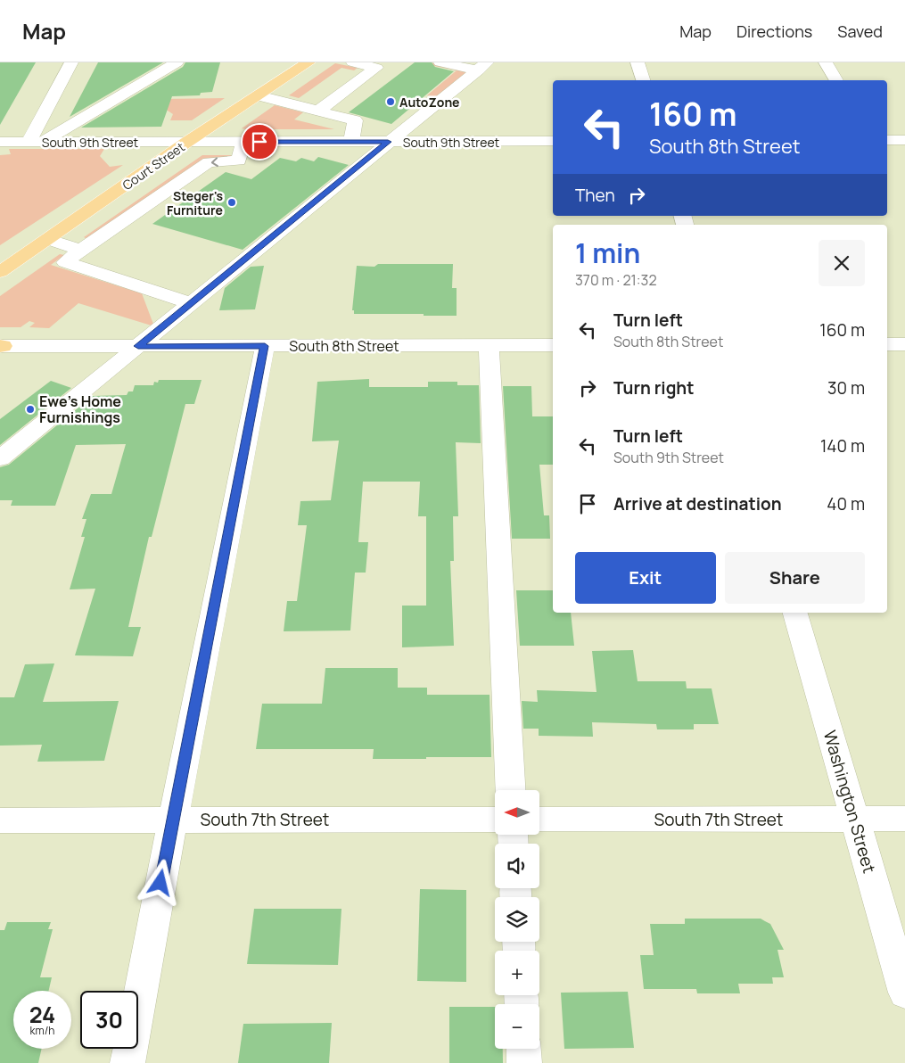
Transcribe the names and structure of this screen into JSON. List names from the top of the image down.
{
  "streets": {
    "main road": ["Court Street"],
    "street": [
      "South 9th Street",
      "South 8th Street",
      "Washington Street",
      "South 7th Street"
    ]
  },
  "crossings": [
    ["South 9th Street", "Court Street"],
    ["Washington Street", "South 7th Street"]
  ],
  "places": ["AutoZone", "Steger's Furniture", "Ewe's Home Furnishings"],
  "north": "left",
  "page": {
    "header": "Map",
    "nav": ["Map", "Directions", "Saved"],
    "turn": ["160 m", "South 8th Street"],
    "then": "Then",
    "heading": ["1 min", "370 m · 21:32"],
    "list": [
      {
        "name": "Turn left",
        "note": "South 8th Street",
        "value": "160 m"
      },
      {
        "name": "Turn right",
        "value": "30 m"
      },
      {
        "name": "Turn left",
        "note": "South 9th Street",
        "value": "140 m"
      },
      {
        "name": "Arrive at destination",
        "value": "40 m"
      }
    ],
    "buttons": ["Exit", "Share"],
    "map_buttons": ["+", "−"],
    "speed": "24 km/h",
    "limit": "30"
  }
}
